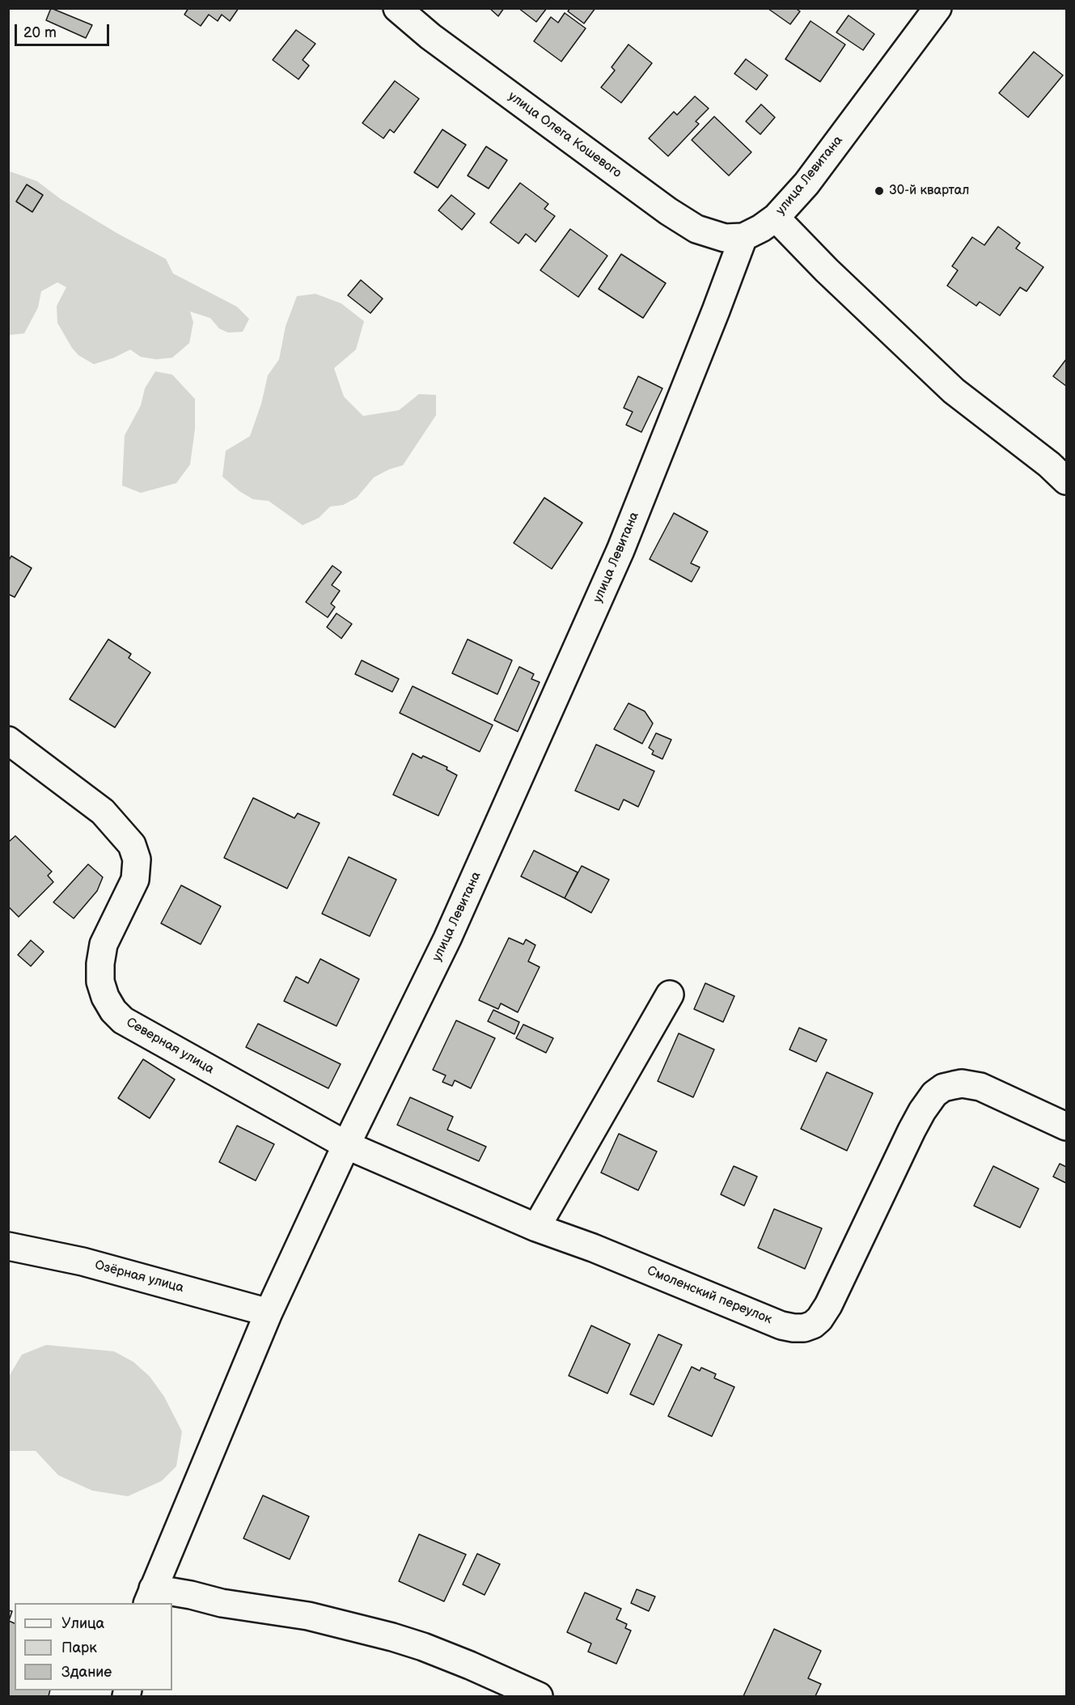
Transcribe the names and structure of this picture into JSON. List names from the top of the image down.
{
  "streets": {
    "street": [
      "улица Олега Кошевого",
      "улица Левитана",
      "Северная улица",
      "Озёрная улица",
      "Смоленский переулок"
    ]
  },
  "crossings": [
    ["улица Олега Кошевого", "улица Левитана"],
    ["улица Левитана", "Северная улица"],
    ["улица Левитана", "Озёрная улица"],
    ["улица Левитана", "Смоленский переулок"],
    ["Северная улица", "Смоленский переулок"]
  ],
  "places": ["30-й квартал"],
  "legend": ["Улица", "Парк", "Здание"],
  "scale_bar": "20 m"
}
